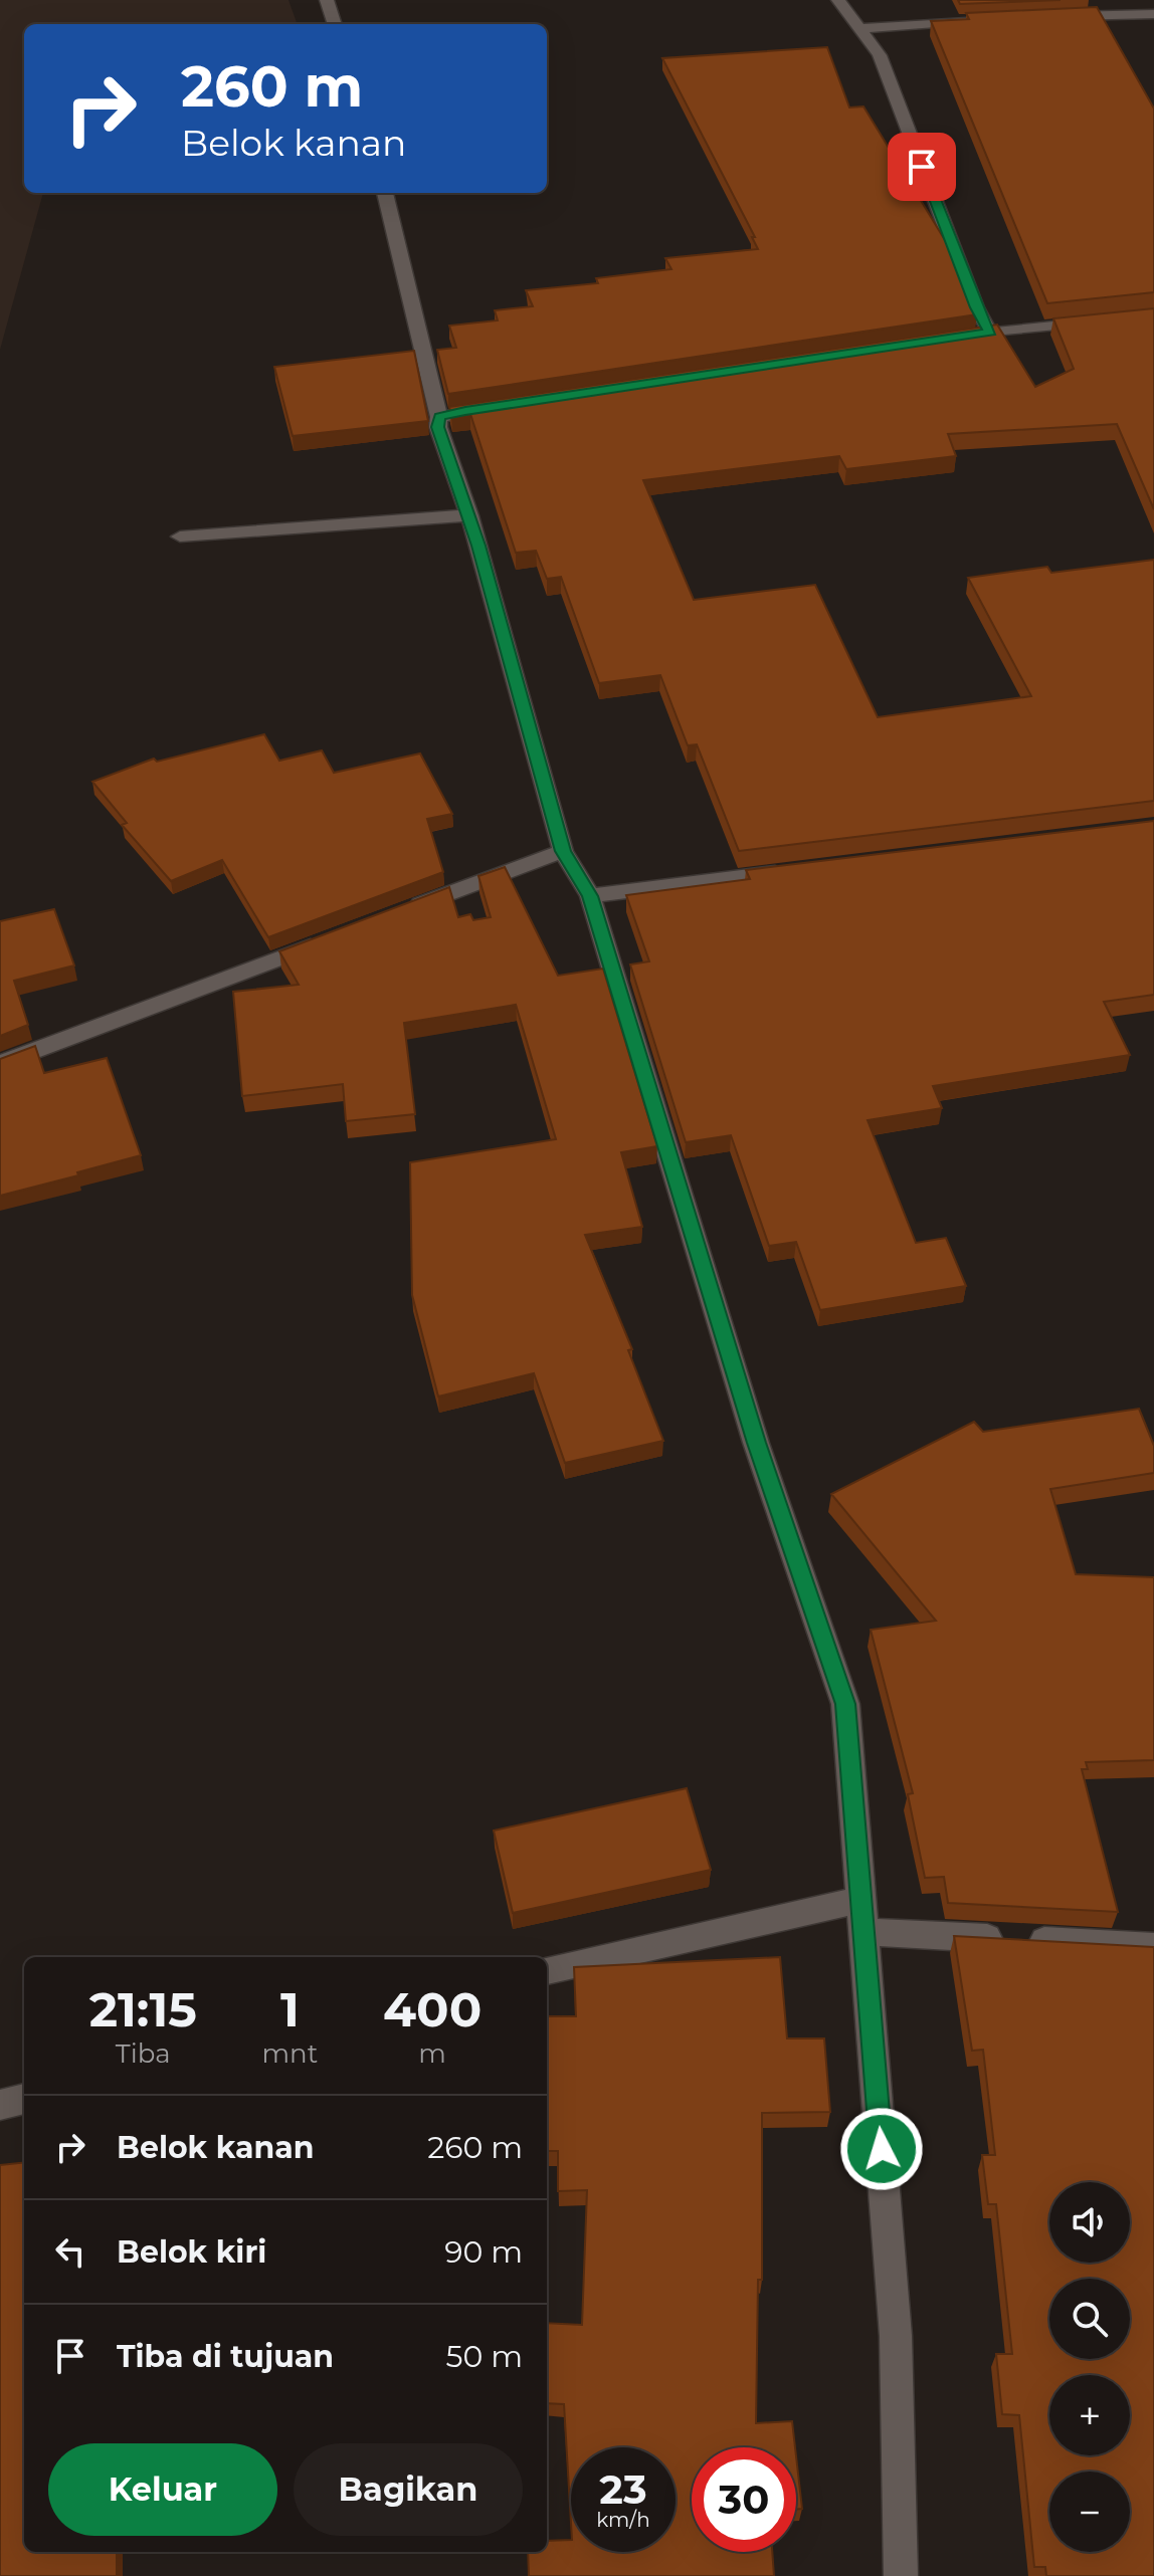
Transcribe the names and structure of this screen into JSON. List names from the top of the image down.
{
  "page": {
    "turn": ["260 m", "Belok kanan"],
    "eta": [
      "21:15",
      "Tiba",
      "1",
      "mnt",
      "400",
      "m"
    ],
    "list": [
      {
        "name": "Belok kanan",
        "value": "260 m"
      },
      {
        "name": "Belok kiri",
        "value": "90 m"
      },
      {
        "name": "Tiba di tujuan",
        "value": "50 m"
      }
    ],
    "map_buttons": ["+", "−"],
    "buttons": ["Keluar", "Bagikan"],
    "speed": "23 km/h",
    "limit": "30"
  }
}
